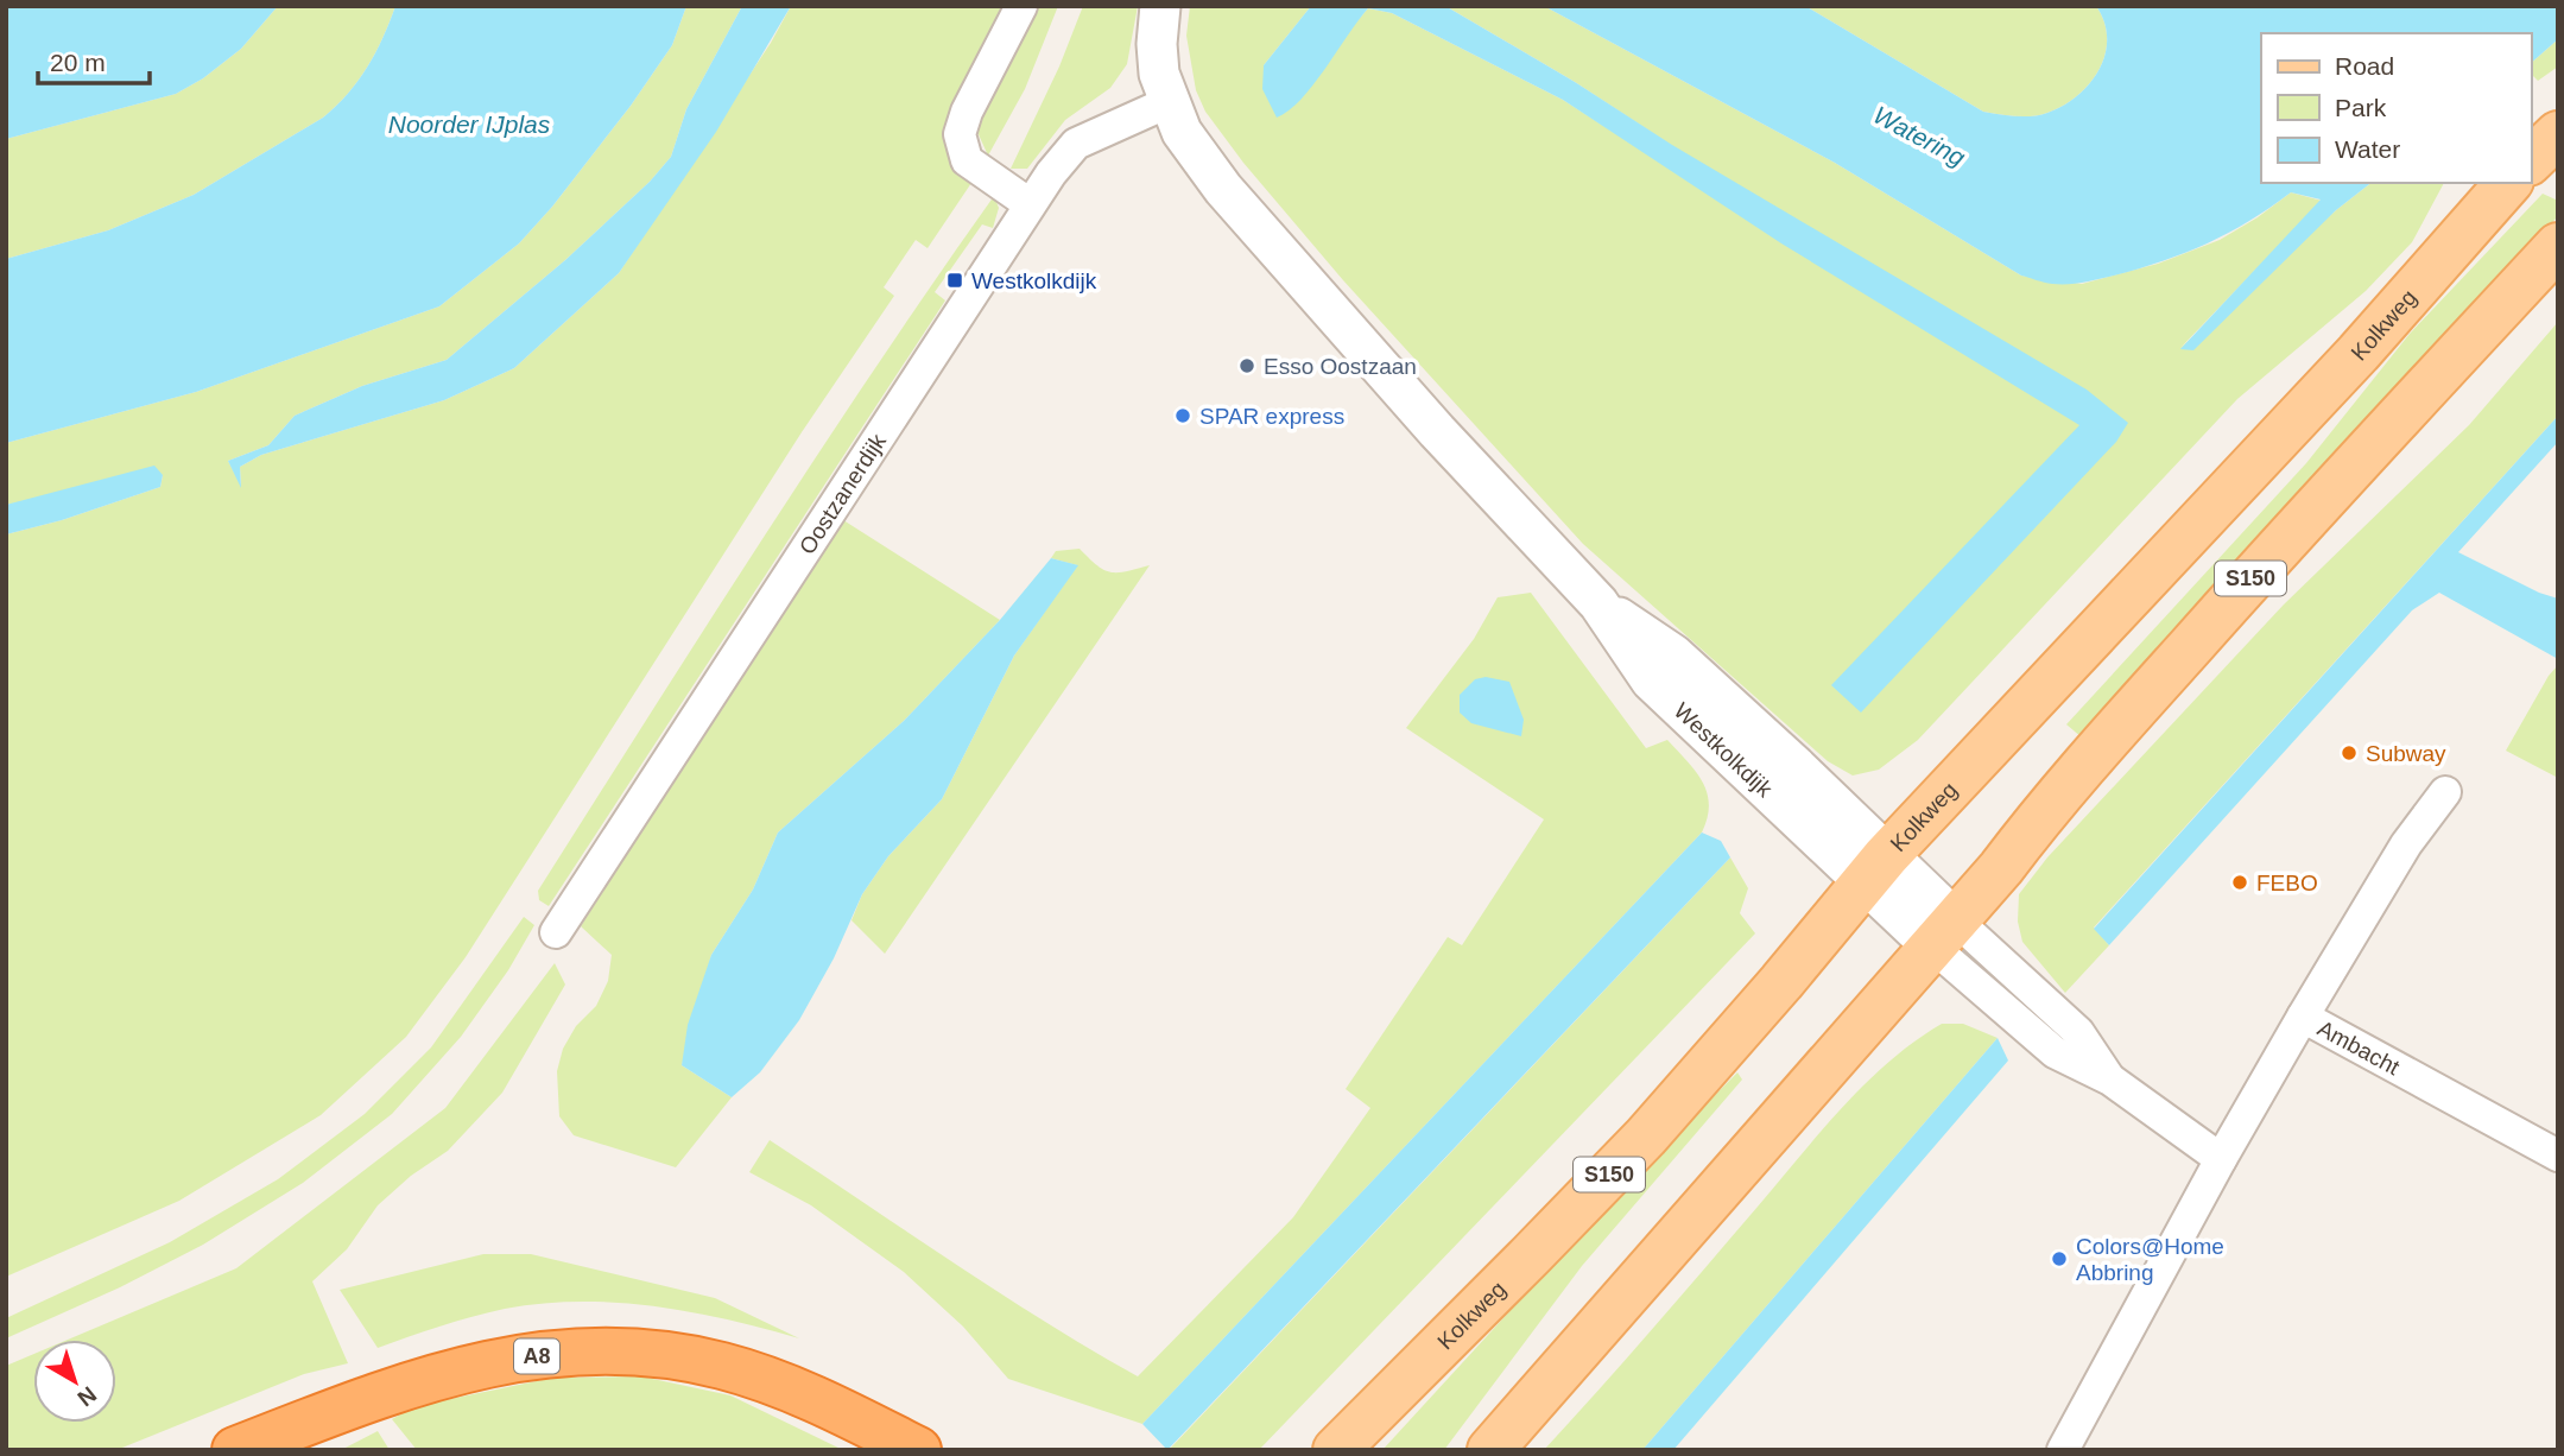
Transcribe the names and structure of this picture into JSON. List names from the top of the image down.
{
  "streets": {
    "highway": ["A8"],
    "main road": ["Kolkweg", "S150"],
    "street": ["Oostzanerdijk", "Westkolkdijk", "Ambacht"]
  },
  "crossings": [
    ["Kolkweg", "Westkolkdijk"],
    ["Oostzanerdijk", "Westkolkdijk"],
    ["S150", "Westkolkdijk"]
  ],
  "water": ["Noorder IJplas", "Watering"],
  "places": {
    "transit": ["Westkolkdijk"],
    "other": [
      "Esso Oostzaan",
      "SPAR express",
      "Subway",
      "FEBO",
      "Colors@Home Abbring"
    ]
  },
  "legend": ["Road", "Park", "Water"],
  "scale_bar": "20 m",
  "north": "bottom right"
}
